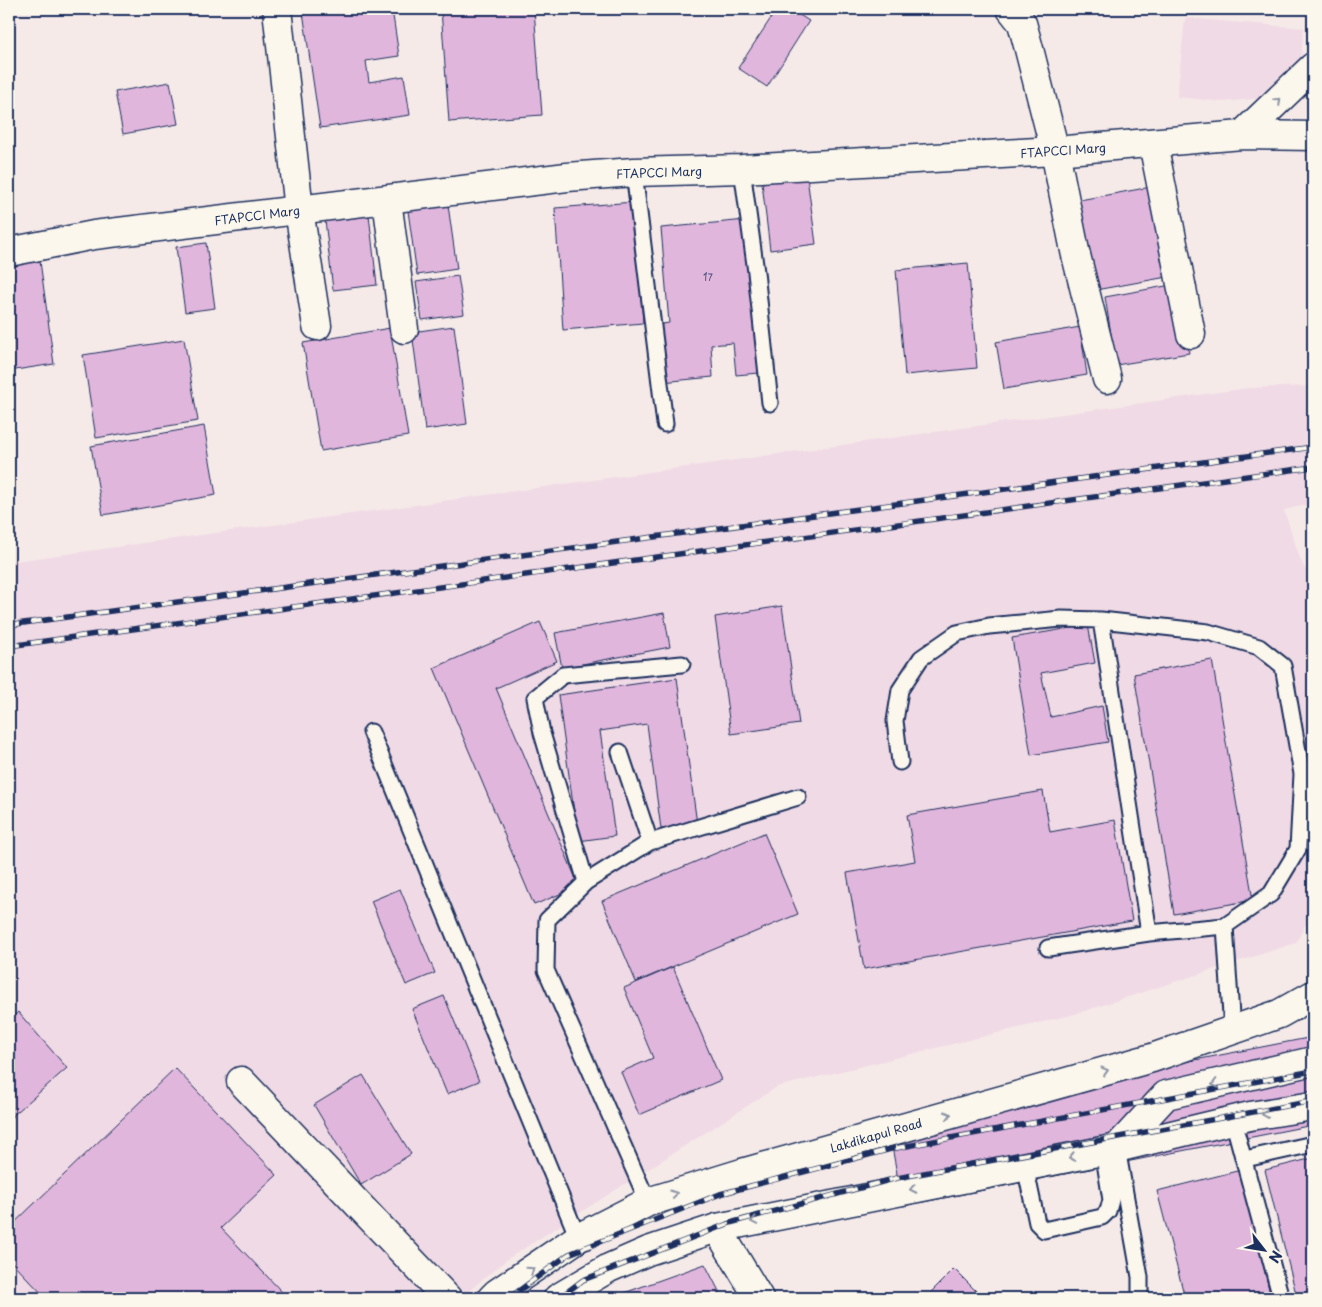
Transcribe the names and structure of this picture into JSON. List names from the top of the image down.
{
  "streets": {
    "main road": ["FTAPCCI Marg", "Lakdikapul Road"]
  },
  "house_numbers": ["17"],
  "north": "bottom right"
}
